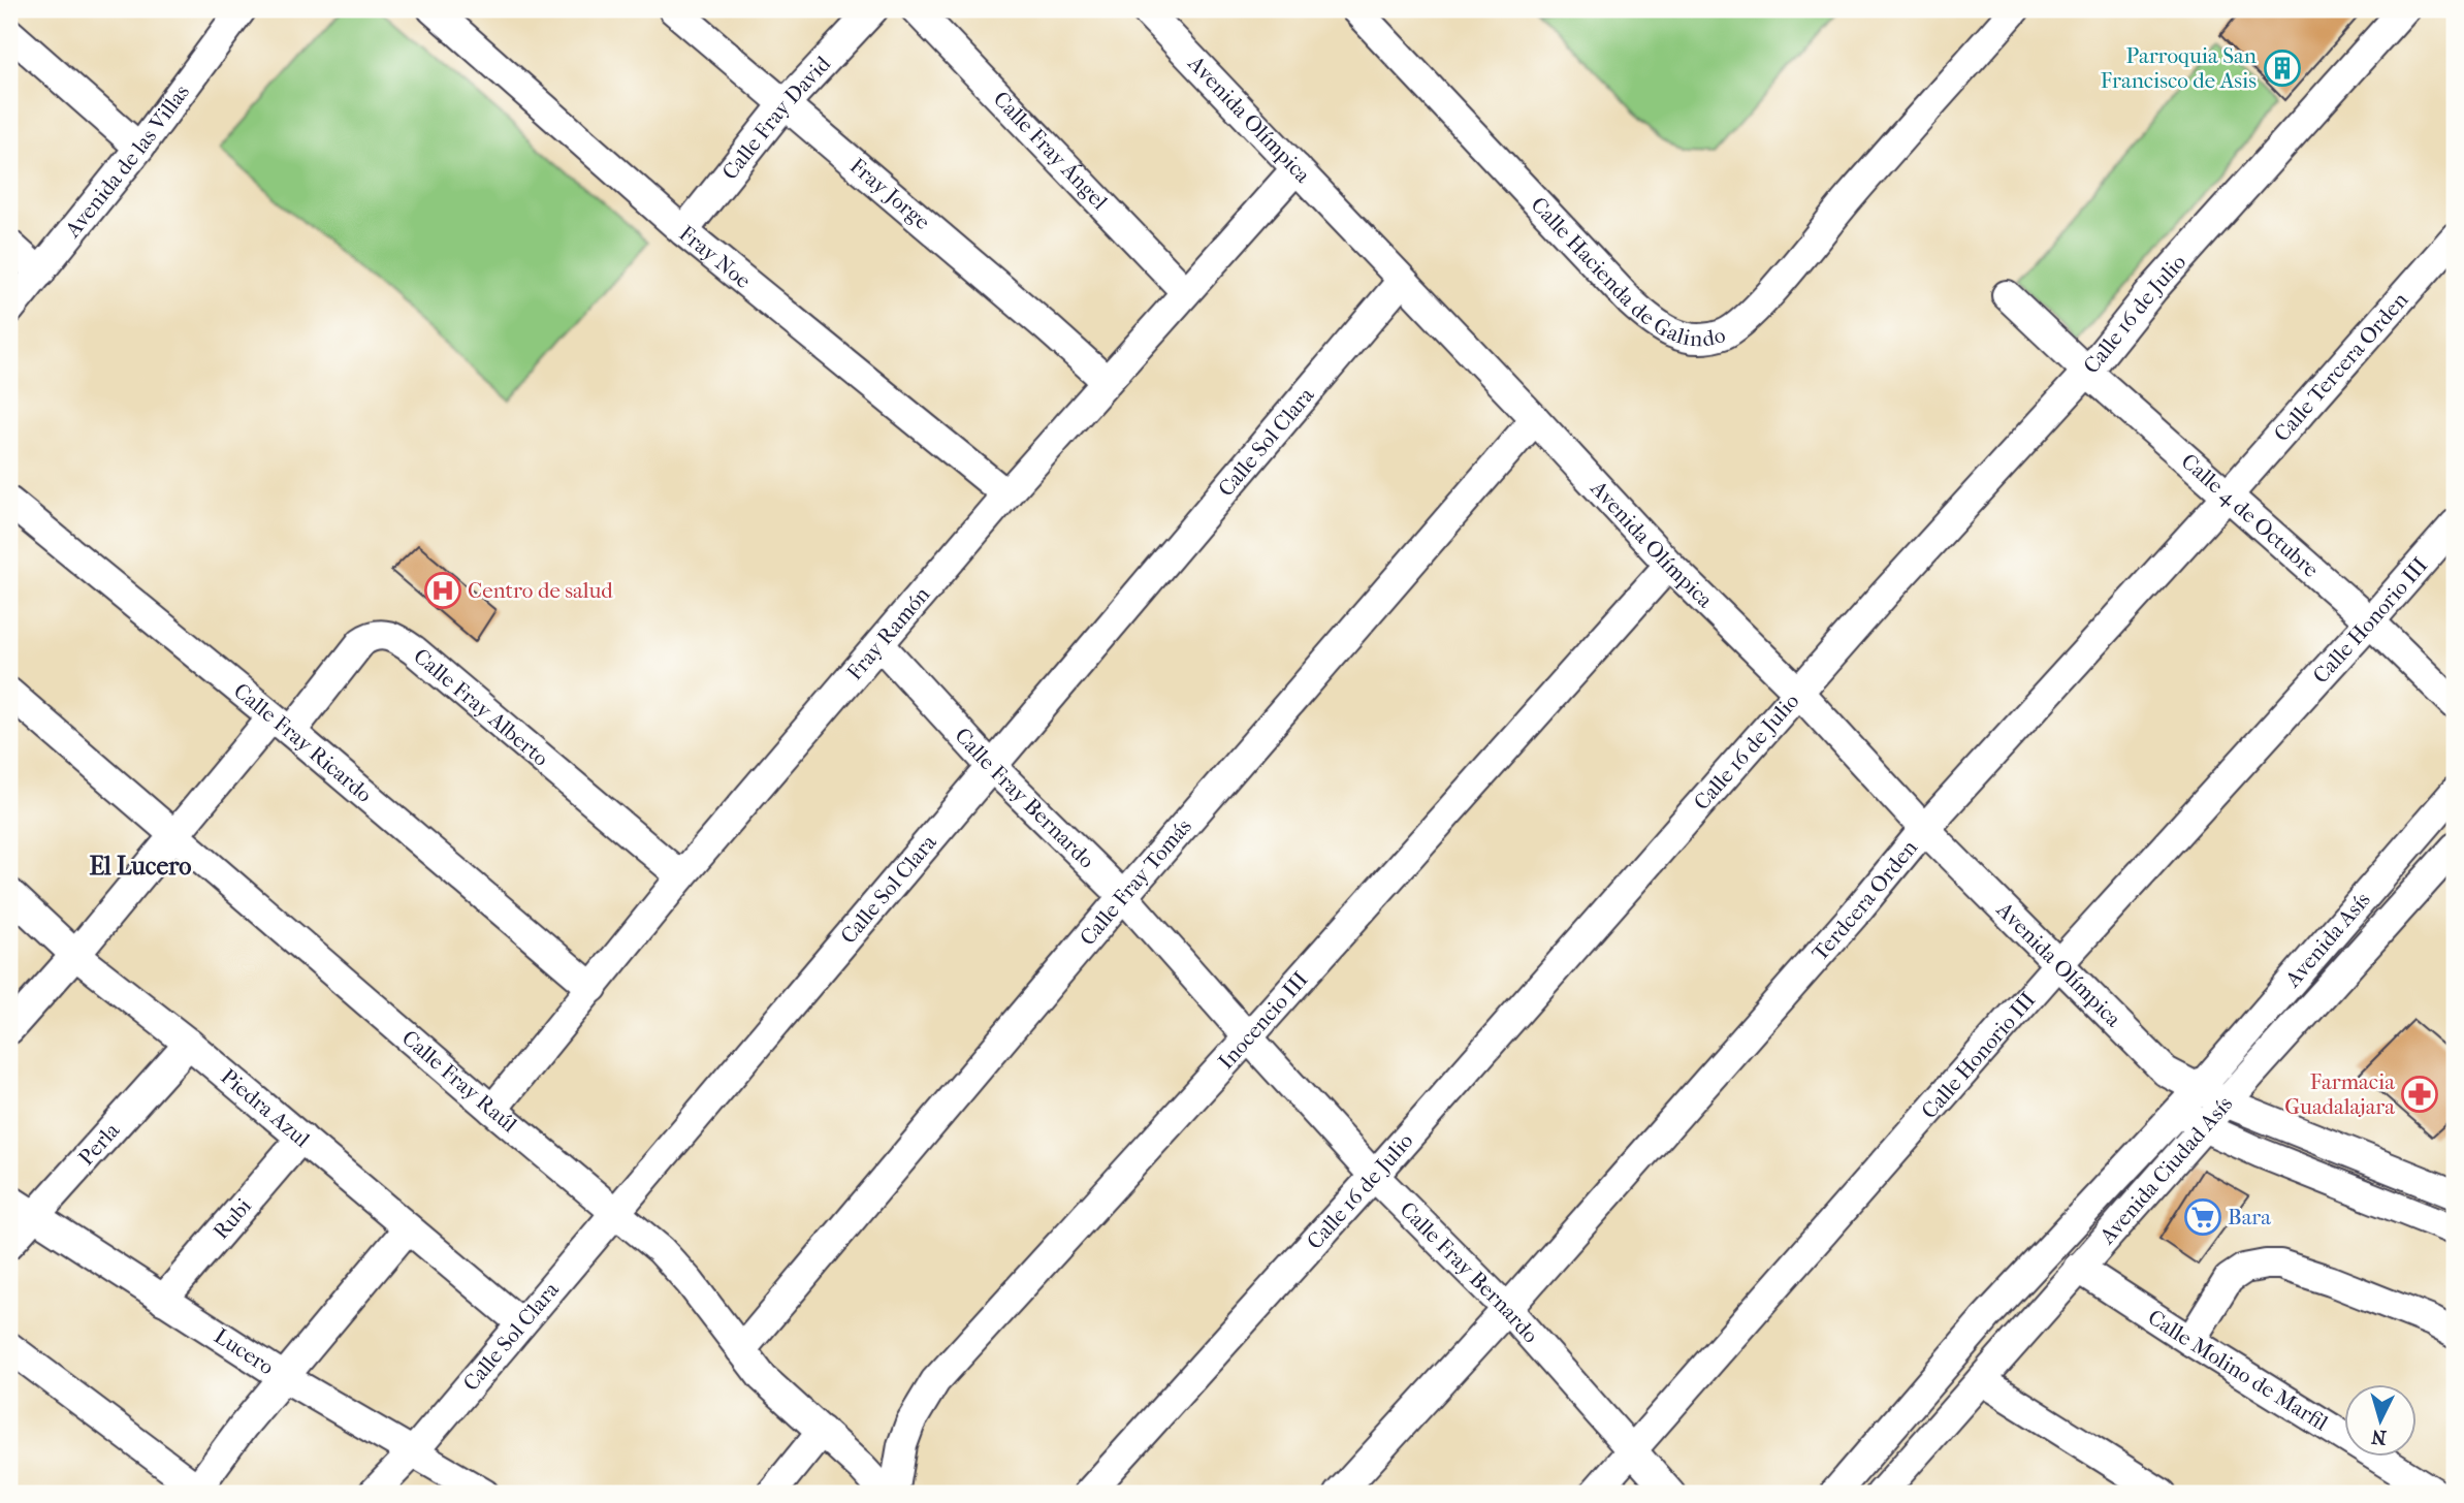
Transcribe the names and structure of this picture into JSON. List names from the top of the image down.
{
  "streets": {
    "street": [
      "Calle Fray David",
      "Avenida Olímpica",
      "Calle Fray Ángel",
      "Avenida de las Villas",
      "Fray Jorge",
      "Fray Noe",
      "Calle Hacienda de Galindo",
      "Calle 16 de Julio",
      "Calle Tercera Orden",
      "Calle Sol Clara",
      "Calle 4 de Octubre",
      "Calle Honorio III",
      "Fray Ramón",
      "Calle Fray Alberto",
      "Calle Fray Ricardo",
      "Calle Fray Bernardo",
      "Calle Fray Tomás",
      "Terdcera Orden",
      "Avenida Asís",
      "Inocencio III",
      "Calle Fray Raúl",
      "Piedra Azul",
      "Perla",
      "Avenida Ciudad Asís",
      "Rubi",
      "Lucero",
      "Calle Molino de Marfil"
    ]
  },
  "crossings": [
    ["Calle Fray David", "Fray Jorge"],
    ["Calle Fray David", "Fray Noe"],
    ["Avenida Olímpica", "Calle 16 de Julio"],
    ["Avenida Olímpica", "Calle Sol Clara"],
    ["Avenida Olímpica", "Calle Honorio III"],
    ["Avenida Olímpica", "Fray Ramón"],
    ["Avenida Olímpica", "Calle Fray Tomás"],
    ["Avenida Olímpica", "Terdcera Orden"],
    ["Avenida Olímpica", "Avenida Asís"],
    ["Avenida Olímpica", "Inocencio III"],
    ["Avenida Olímpica", "Avenida Ciudad Asís"],
    ["Calle Fray Ángel", "Fray Ramón"],
    ["Fray Jorge", "Fray Ramón"],
    ["Fray Noe", "Fray Ramón"],
    ["Calle 16 de Julio", "Calle 4 de Octubre"],
    ["Calle 16 de Julio", "Calle Fray Bernardo"],
    ["Calle Tercera Orden", "Calle 4 de Octubre"],
    ["Calle Tercera Orden", "Terdcera Orden"],
    ["Calle Sol Clara", "Calle Fray Bernardo"],
    ["Calle Sol Clara", "Calle Fray Raúl"],
    ["Calle Sol Clara", "Piedra Azul"],
    ["Calle Sol Clara", "Lucero"],
    ["Calle 4 de Octubre", "Calle Honorio III"],
    ["Calle 4 de Octubre", "Terdcera Orden"],
    ["Calle Honorio III", "Calle Fray Bernardo"],
    ["Fray Ramón", "Calle Fray Alberto"],
    ["Fray Ramón", "Calle Fray Ricardo"],
    ["Fray Ramón", "Calle Fray Bernardo"],
    ["Fray Ramón", "Calle Fray Raúl"],
    ["Calle Fray Alberto", "Calle Fray Ricardo"],
    ["Calle Fray Alberto", "Calle Fray Raúl"],
    ["Calle Fray Alberto", "Piedra Azul"],
    ["Calle Fray Bernardo", "Calle Fray Tomás"],
    ["Calle Fray Bernardo", "Terdcera Orden"],
    ["Calle Fray Bernardo", "Inocencio III"],
    ["Calle Fray Tomás", "Calle Fray Raúl"],
    ["Avenida Asís", "Avenida Ciudad Asís"],
    ["Piedra Azul", "Perla"],
    ["Piedra Azul", "Rubi"],
    ["Perla", "Lucero"],
    ["Avenida Ciudad Asís", "Calle Molino de Marfil"],
    ["Rubi", "Lucero"]
  ],
  "districts": ["El Lucero"],
  "places": {
    "building": ["Parroquia San Francisco de Asis"],
    "hospital": ["Centro de salud"],
    "pharmacy": ["Farmacia Guadalajara"],
    "supermarket": ["Bara"]
  },
  "north": "bottom"
}
